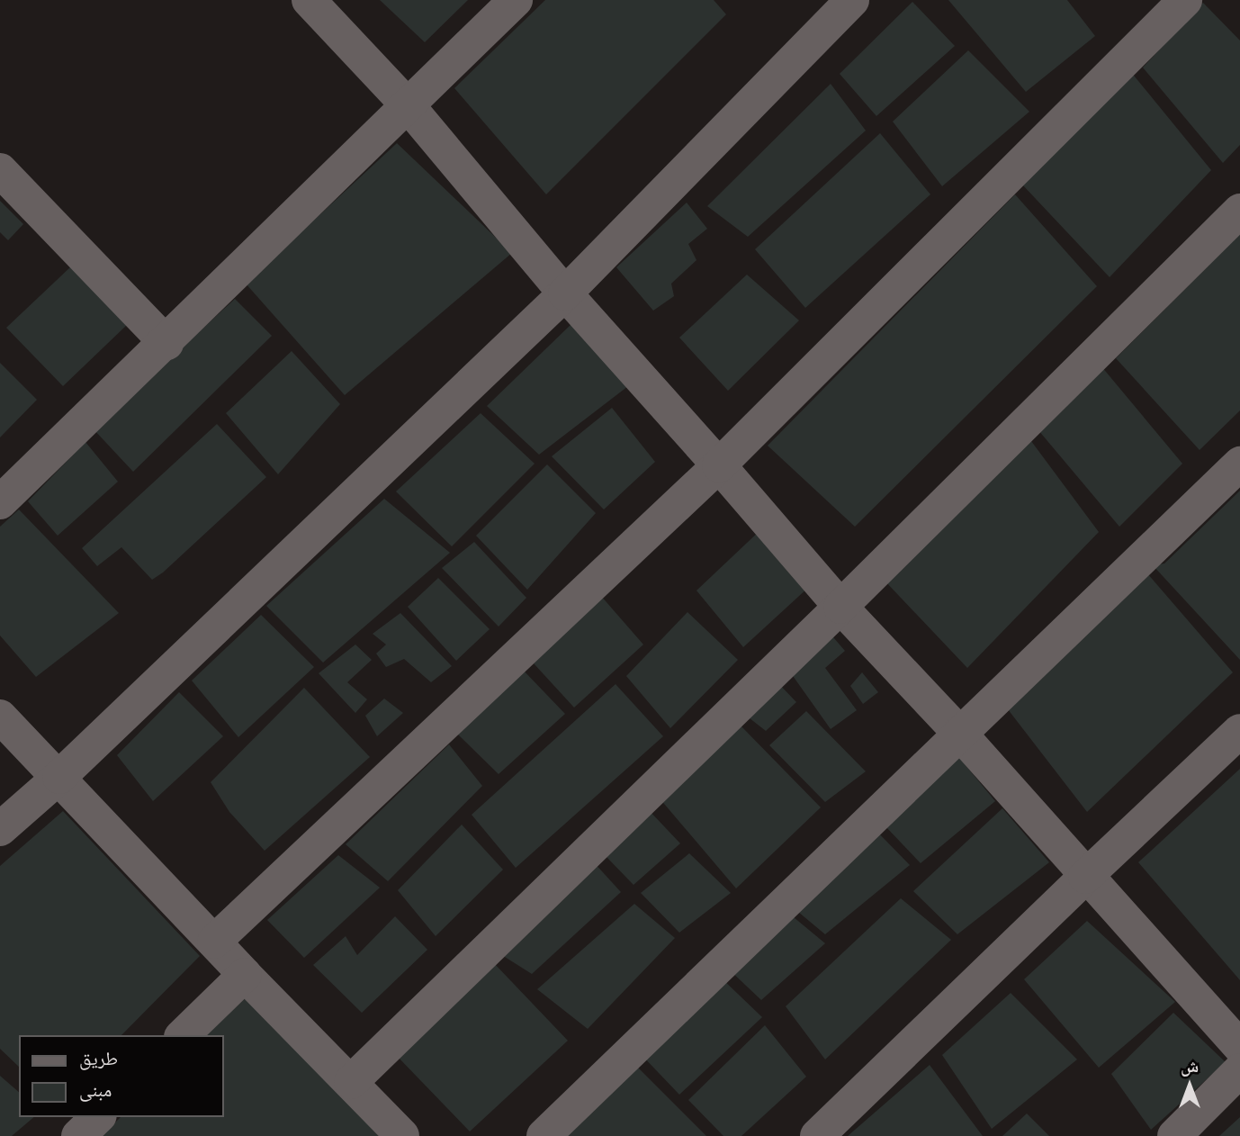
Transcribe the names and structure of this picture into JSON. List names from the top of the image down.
{
  "legend": ["طريق", "مبنى"],
  "north": "top"
}
